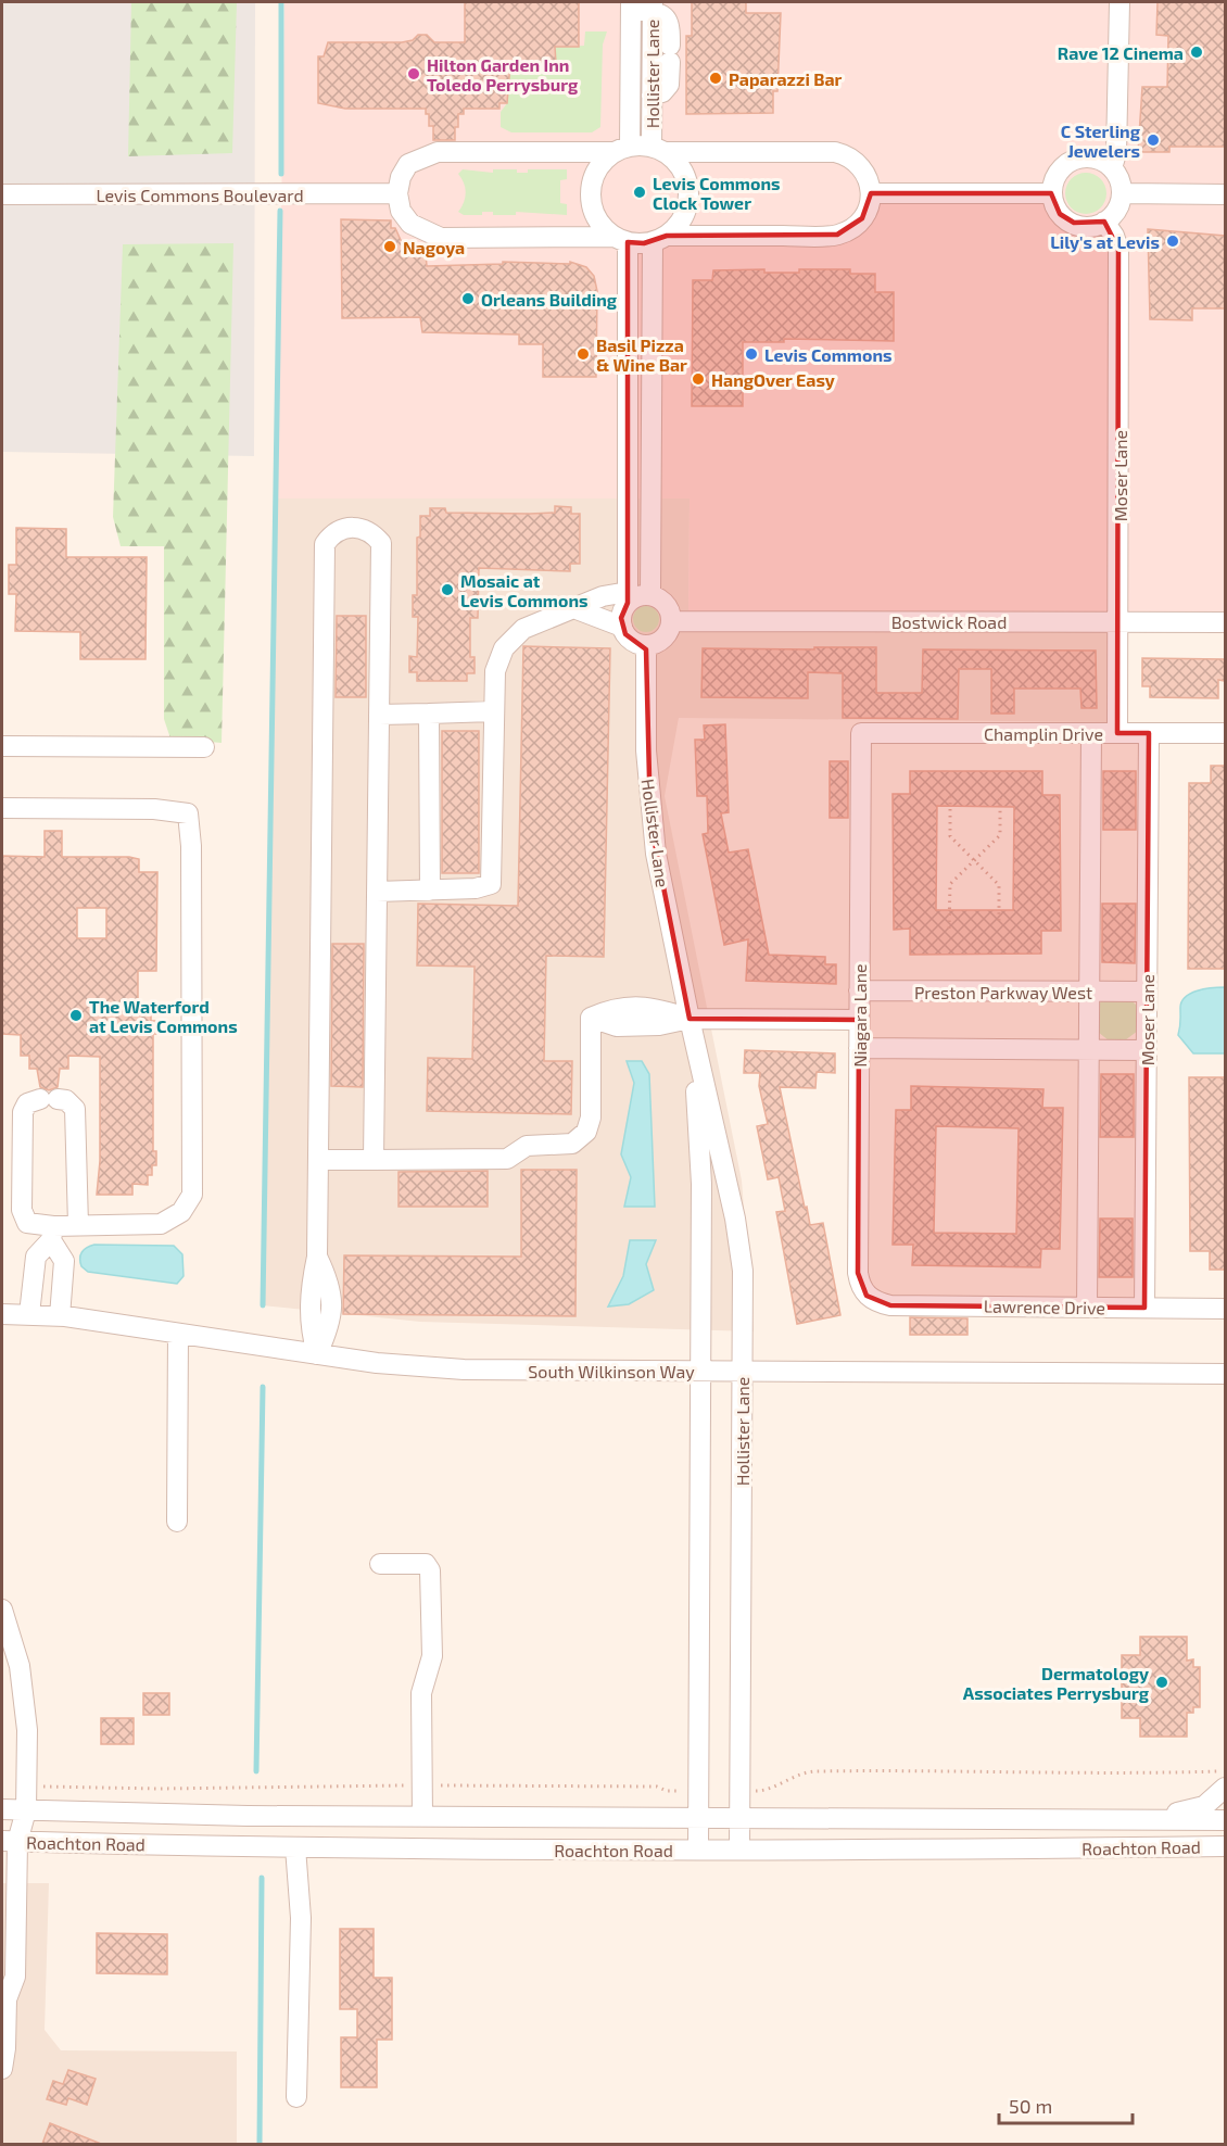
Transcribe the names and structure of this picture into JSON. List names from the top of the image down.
{
  "streets": {
    "street": [
      "Hollister Lane",
      "Levis Commons Boulevard",
      "Moser Lane",
      "Bostwick Road",
      "Champlin Drive",
      "Preston Parkway West",
      "Niagara Lane",
      "Lawrence Drive",
      "South Wilkinson Way",
      "Roachton Road"
    ]
  },
  "crossings": [
    ["Hollister Lane", "Bostwick Road"],
    ["Hollister Lane", "South Wilkinson Way"],
    ["Hollister Lane", "Roachton Road"],
    ["Moser Lane", "Bostwick Road"],
    ["Moser Lane", "Champlin Drive"],
    ["Moser Lane", "Preston Parkway West"],
    ["Moser Lane", "Lawrence Drive"],
    ["Champlin Drive", "Niagara Lane"],
    ["Preston Parkway West", "Niagara Lane"],
    ["Niagara Lane", "Lawrence Drive"]
  ],
  "places": [
    "Rave 12 Cinema",
    "Hilton Garden Inn Toledo Perrysburg",
    "Paparazzi Bar",
    "C Sterling Jewelers",
    "Levis Commons Clock Tower",
    "Lily's at Levis",
    "Nagoya",
    "Orleans Building",
    "Basil Pizza & Wine Bar",
    "Levis Commons",
    "HangOver Easy",
    "Mosaic at Levis Commons",
    "The Waterford at Levis Commons",
    "Dermatology Associates Perrysburg"
  ],
  "scale_bar": "50 m"
}
